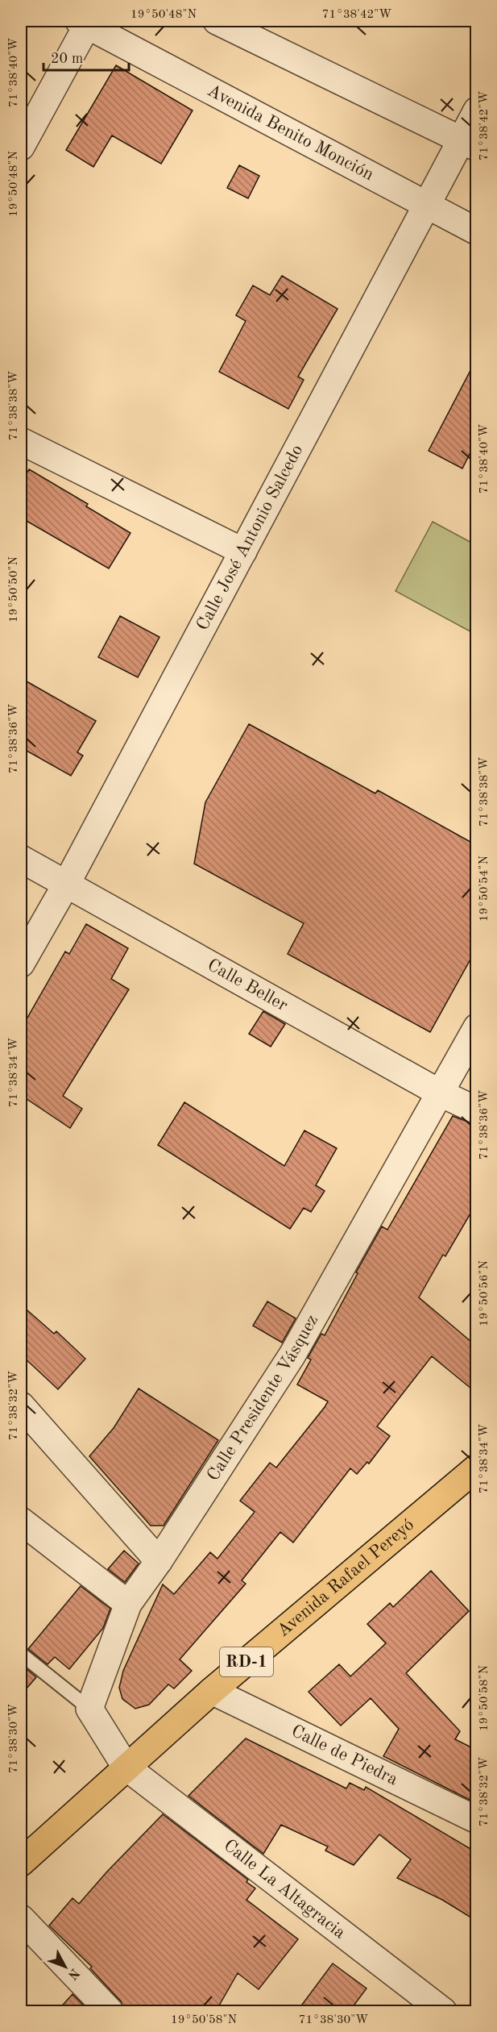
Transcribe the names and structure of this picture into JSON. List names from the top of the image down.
{
  "streets": {
    "main road": ["Avenida Rafael Pereyó", "RD-1"],
    "street": [
      "Avenida Benito Monción",
      "Calle José Antonio Salcedo",
      "Calle Beller",
      "Calle Presidente Vásquez",
      "Calle de Piedra",
      "Calle La Altagracia"
    ]
  },
  "crossings": [
    ["Avenida Benito Monción", "Calle José Antonio Salcedo"],
    ["Calle José Antonio Salcedo", "Calle Beller"],
    ["Calle Beller", "Calle Presidente Vásquez"],
    ["Avenida Rafael Pereyó", "Calle de Piedra"],
    ["Avenida Rafael Pereyó", "Calle La Altagracia"]
  ],
  "scale_bar": "20 m",
  "north": "bottom right",
  "coordinates": [
    "19°50'48\"N",
    "71°38'42\"W",
    "71°38'40\"W",
    "71°38'38\"W",
    "19°50'50\"N",
    "71°38'36\"W",
    "19°50'54\"N",
    "71°38'34\"W",
    "19°50'56\"N",
    "71°38'32\"W",
    "19°50'58\"N",
    "71°38'30\"W"
  ]
}
